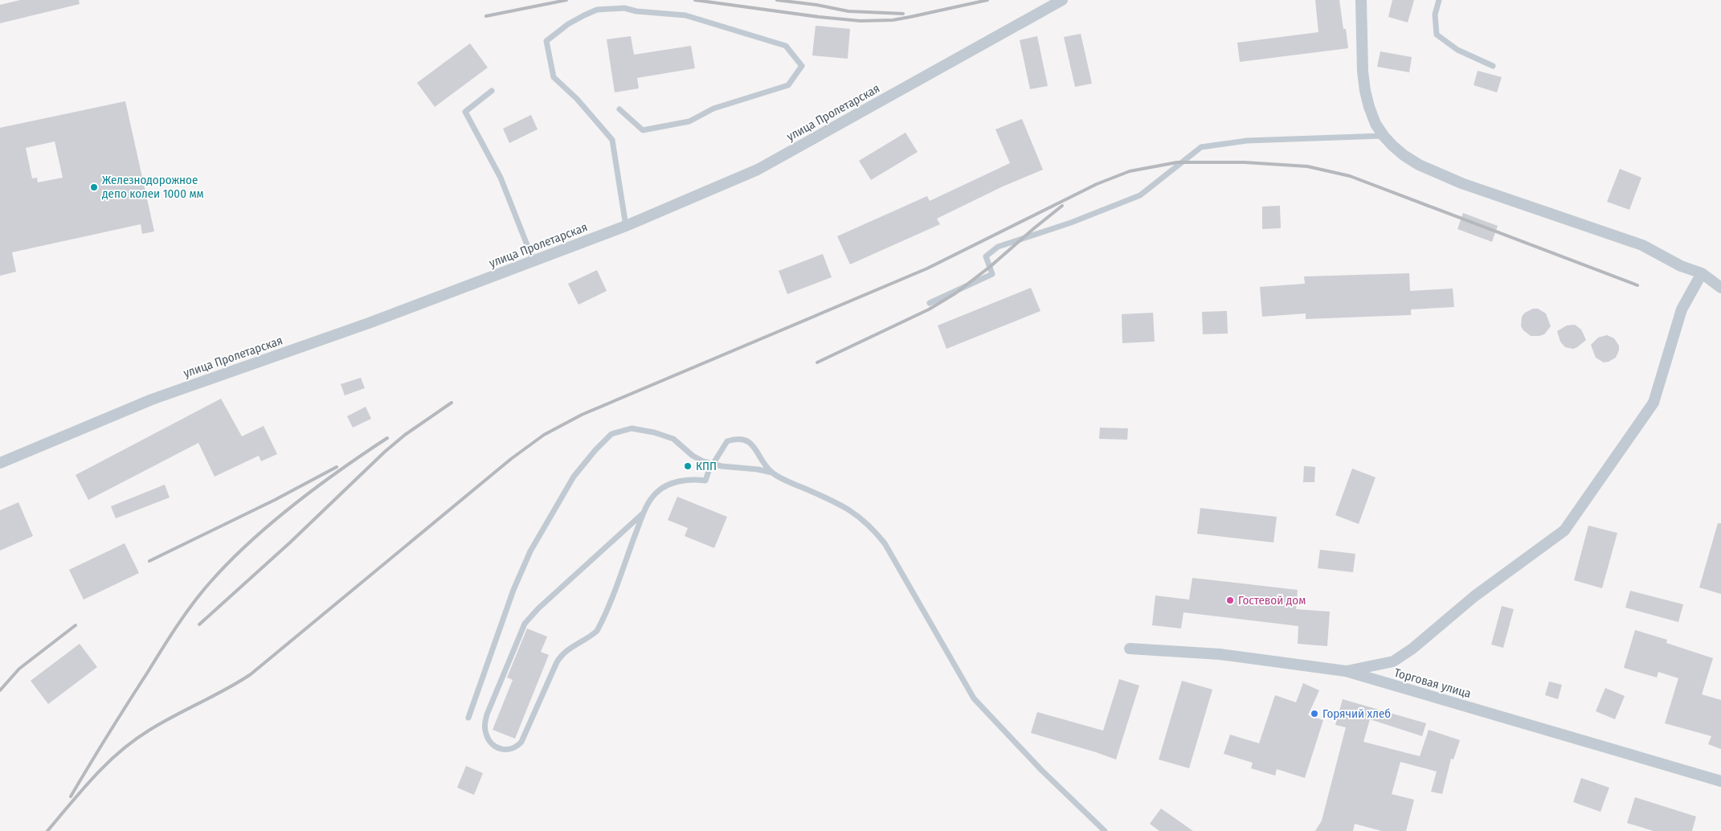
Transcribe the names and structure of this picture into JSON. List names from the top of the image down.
{
  "streets": {
    "street": ["улица Пролетарская", "Торговая улица"]
  },
  "places": [
    "Железнодорожное депо колеи 1000 мм",
    "КПП",
    "Гостевой дом",
    "Горячий хлеб"
  ]
}
